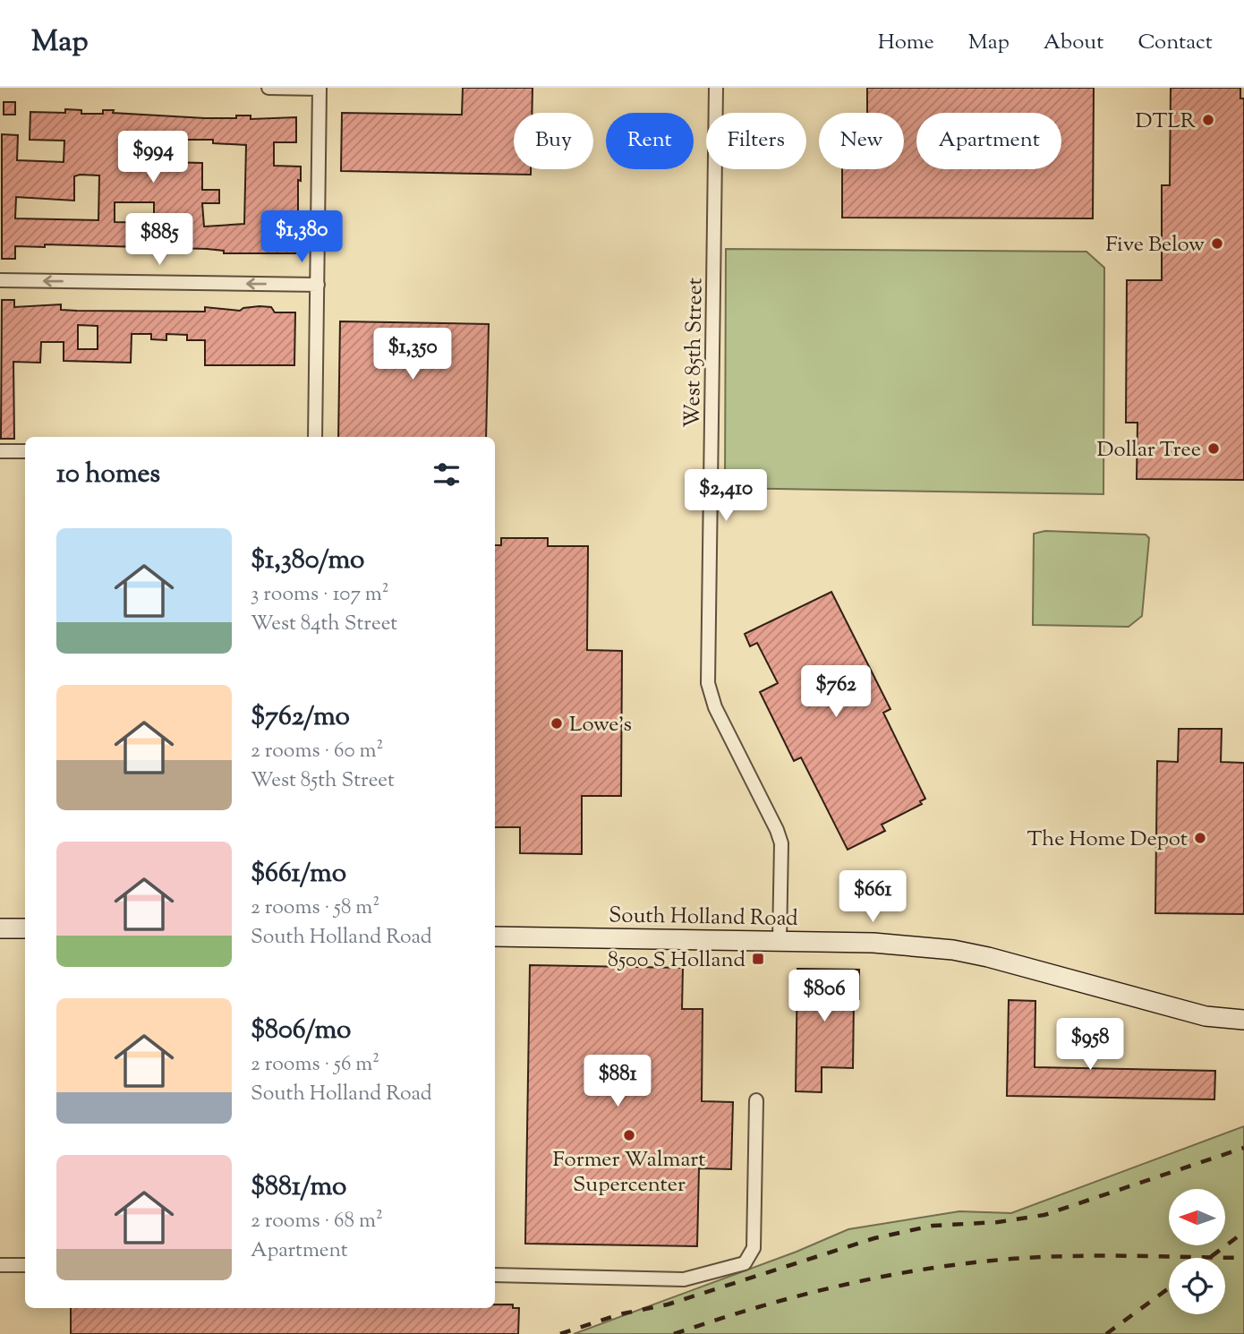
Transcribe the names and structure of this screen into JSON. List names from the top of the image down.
{
  "streets": {
    "main road": ["South Holland Road"],
    "street": ["West 85th Street"]
  },
  "crossings": [
    ["West 85th Street", "South Holland Road"]
  ],
  "places": {
    "other": [
      "DTLR",
      "Five Below",
      "Dollar Tree",
      "Lowe's",
      "The Home Depot",
      "Former Walmart Supercenter"
    ],
    "transit": ["8500 S Holland"]
  },
  "north": "left",
  "page": {
    "header": "Map",
    "nav": [
      "Home",
      "Map",
      "About",
      "Contact"
    ],
    "chip": [
      "Buy",
      "Rent",
      "Filters",
      "New",
      "Apartment"
    ],
    "price": [
      "$994",
      "$1,380",
      "$885",
      "$1,350",
      "$2,410",
      "$762",
      "$661",
      "$806",
      "$958",
      "$881"
    ],
    "heading": "10 homes",
    "list": [
      {
        "name": "$1,380/mo",
        "note": "3 rooms · 107 m² · West 84th Street"
      },
      {
        "name": "$762/mo",
        "note": "2 rooms · 60 m² · West 85th Street"
      },
      {
        "name": "$661/mo",
        "note": "2 rooms · 58 m² · South Holland Road"
      },
      {
        "name": "$806/mo",
        "note": "2 rooms · 56 m² · South Holland Road"
      },
      {
        "name": "$881/mo",
        "note": "2 rooms · 68 m² · Apartment"
      }
    ]
  }
}
